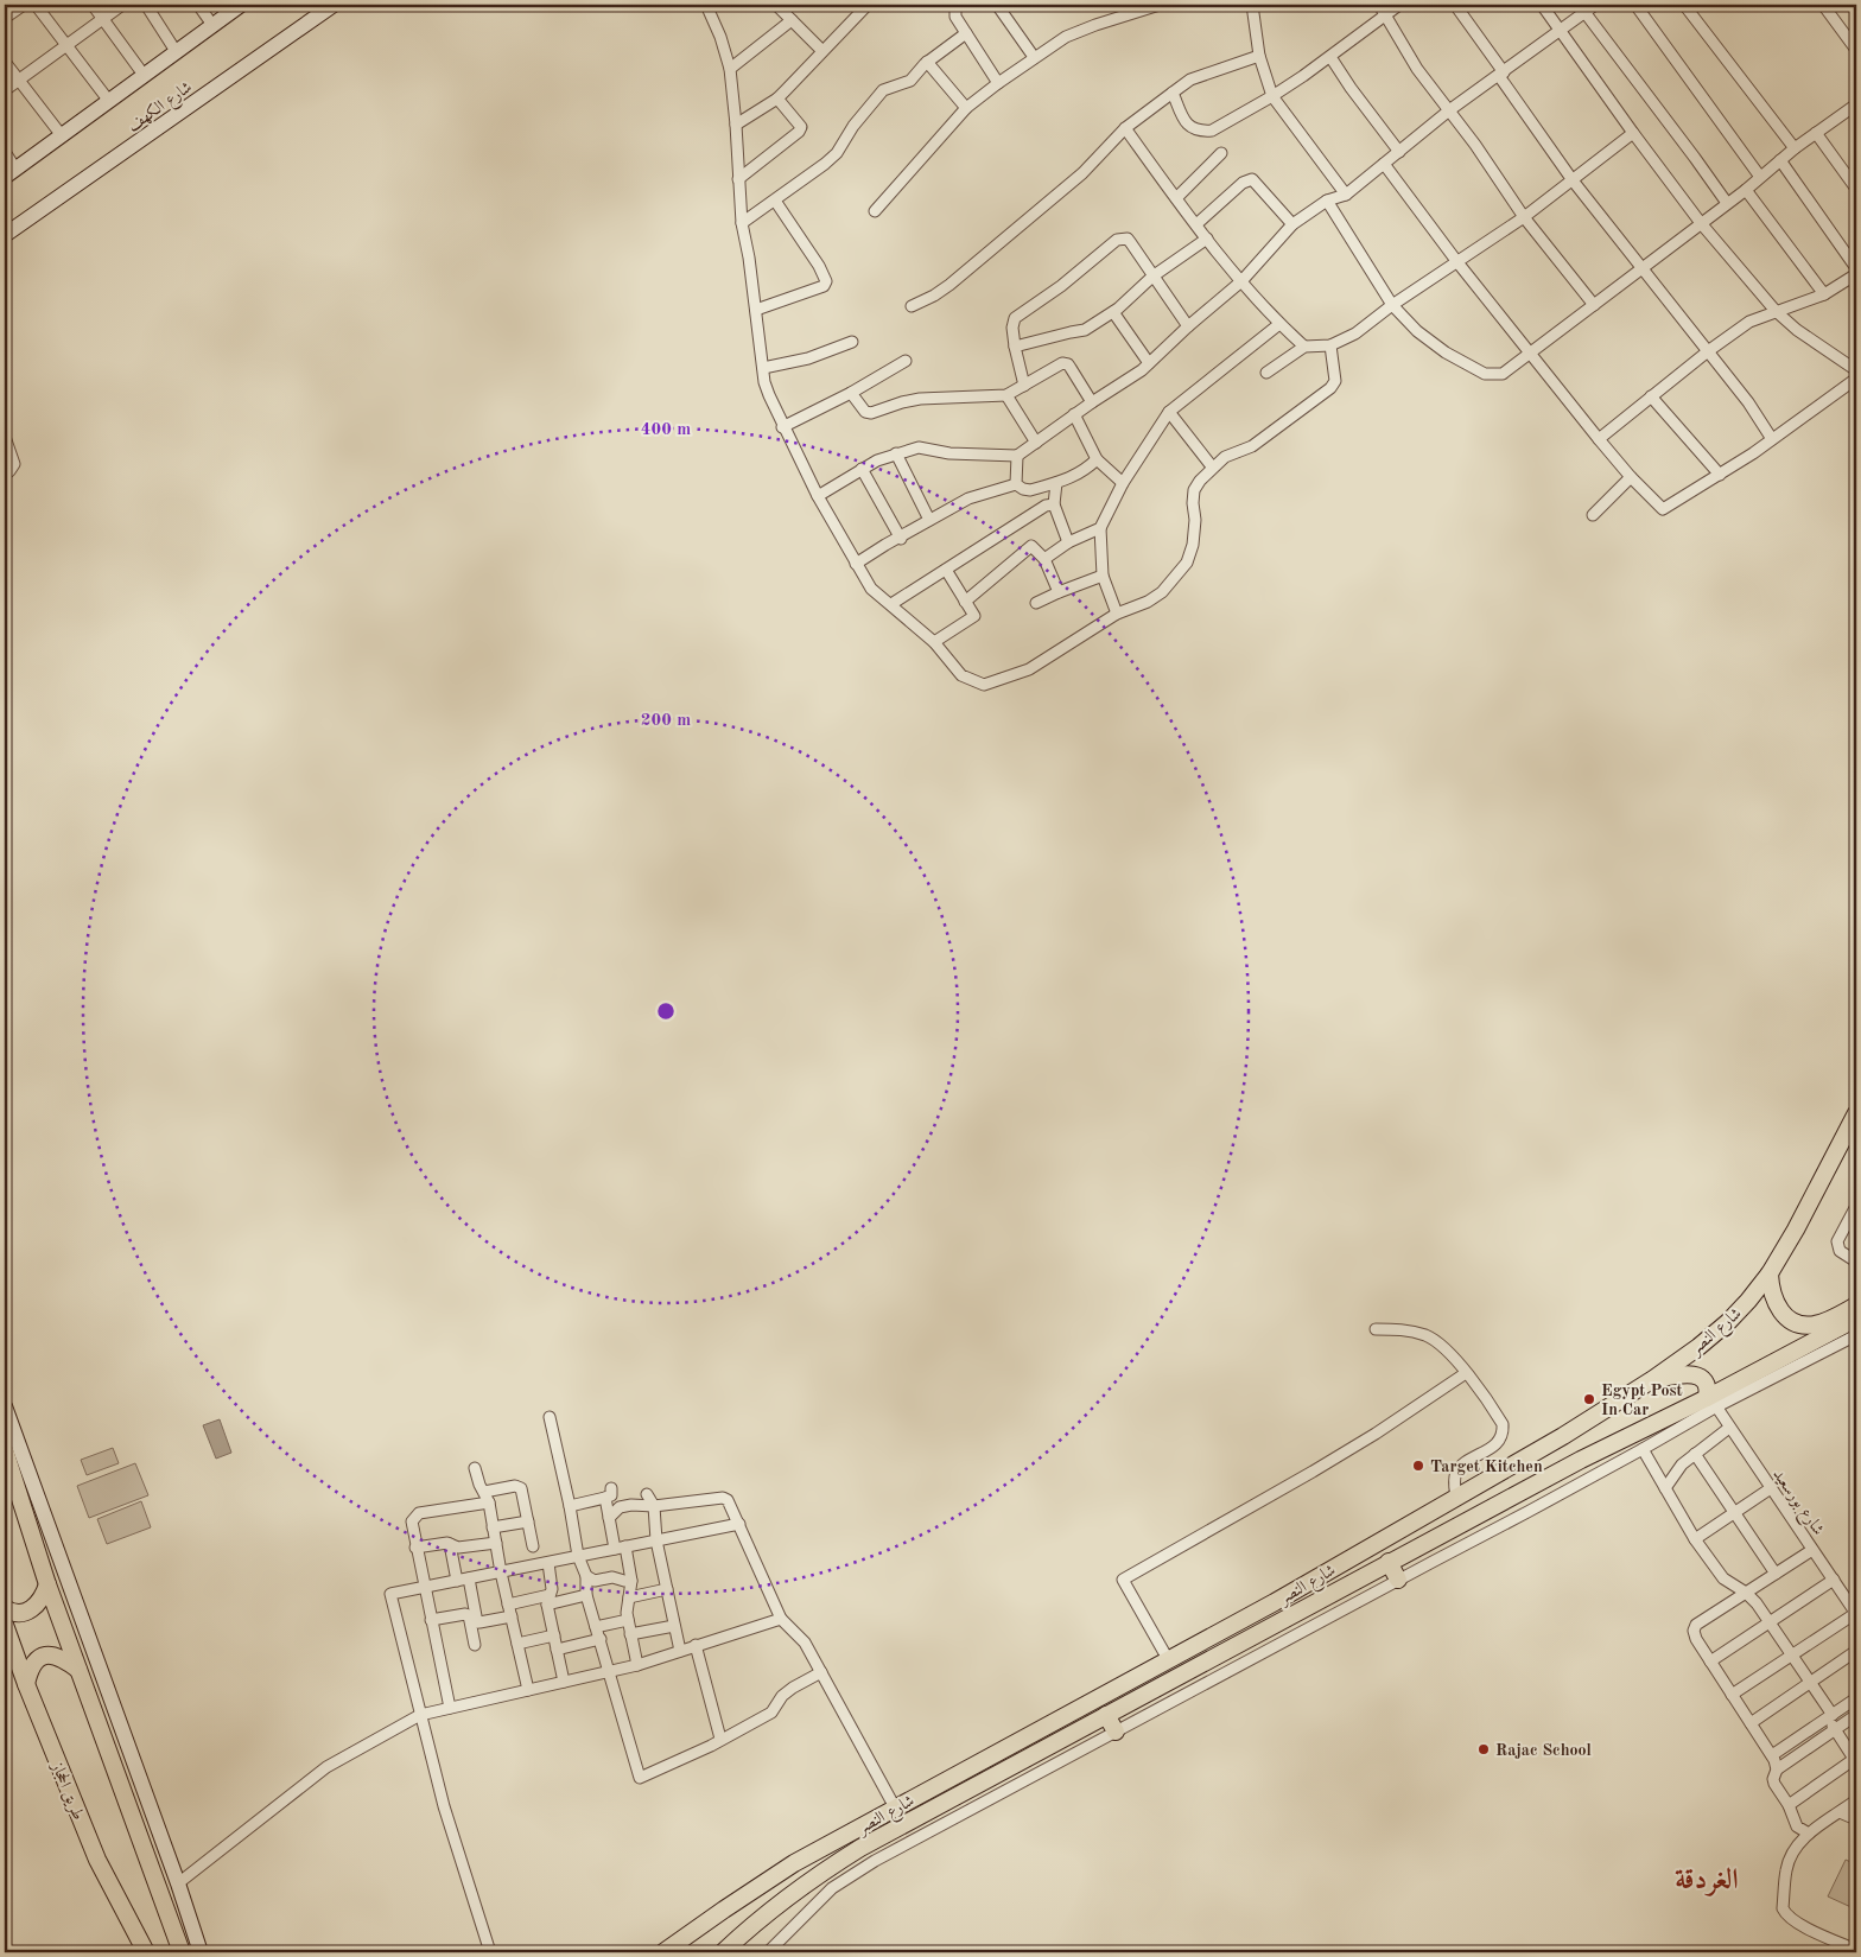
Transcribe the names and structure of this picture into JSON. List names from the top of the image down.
{
  "streets": {
    "main road": ["شارع الكهف", "شارع النصر", "طريق الحجاز"],
    "street": ["شارع بورسعيد"]
  },
  "crossings": [
    ["شارع النصر", "شارع بورسعيد"]
  ],
  "districts": ["الغردقة"],
  "places": ["Egypt Post In Car", "Target Kitchen", "Rajac School"],
  "rings": ["400 m", "200 m"]
}
